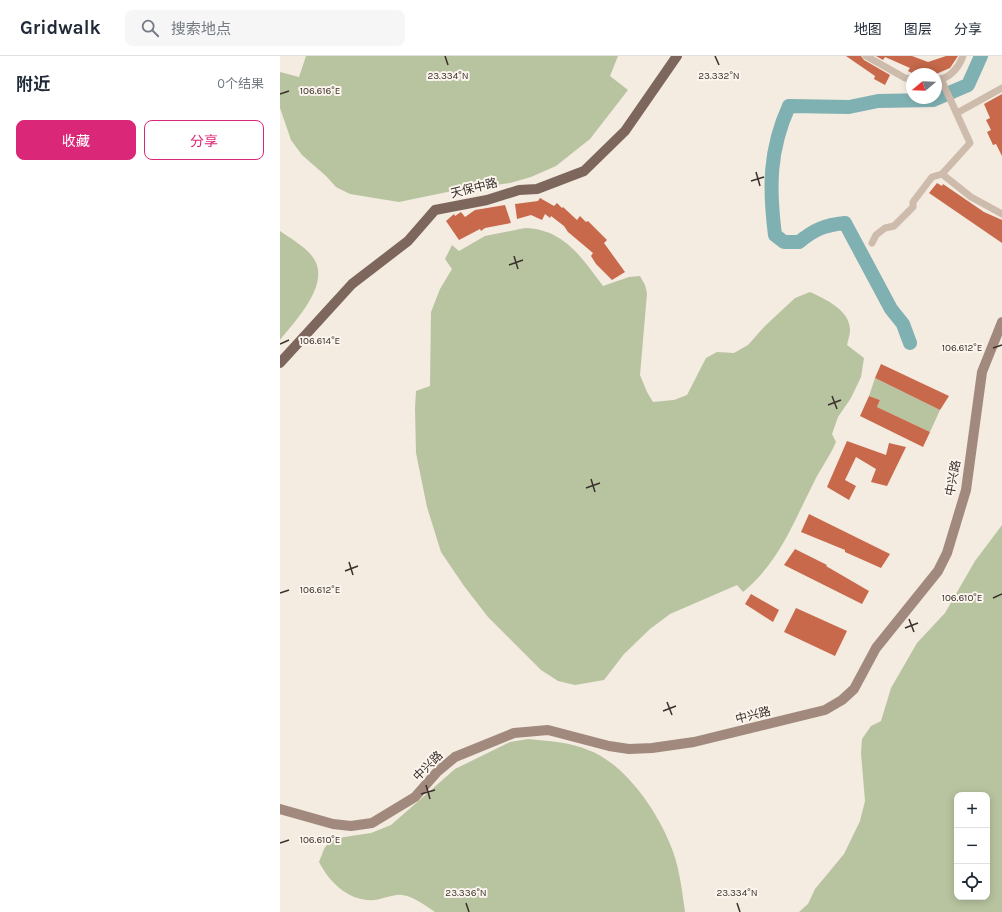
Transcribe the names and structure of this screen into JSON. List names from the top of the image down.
{
  "streets": {
    "main road": ["天保中路", "中兴路"]
  },
  "north": "left",
  "page": {
    "header": "Gridwalk",
    "search": "搜索地点",
    "nav": ["地图", "图层", "分享"],
    "heading": ["附近", "0个结果"],
    "buttons": ["收藏", "分享"],
    "map_buttons": ["+", "−"]
  },
  "coordinates": [
    "23.334°N",
    "23.332°N",
    "106.616°E",
    "106.614°E",
    "106.612°E",
    "106.610°E",
    "23.336°N"
  ]
}
